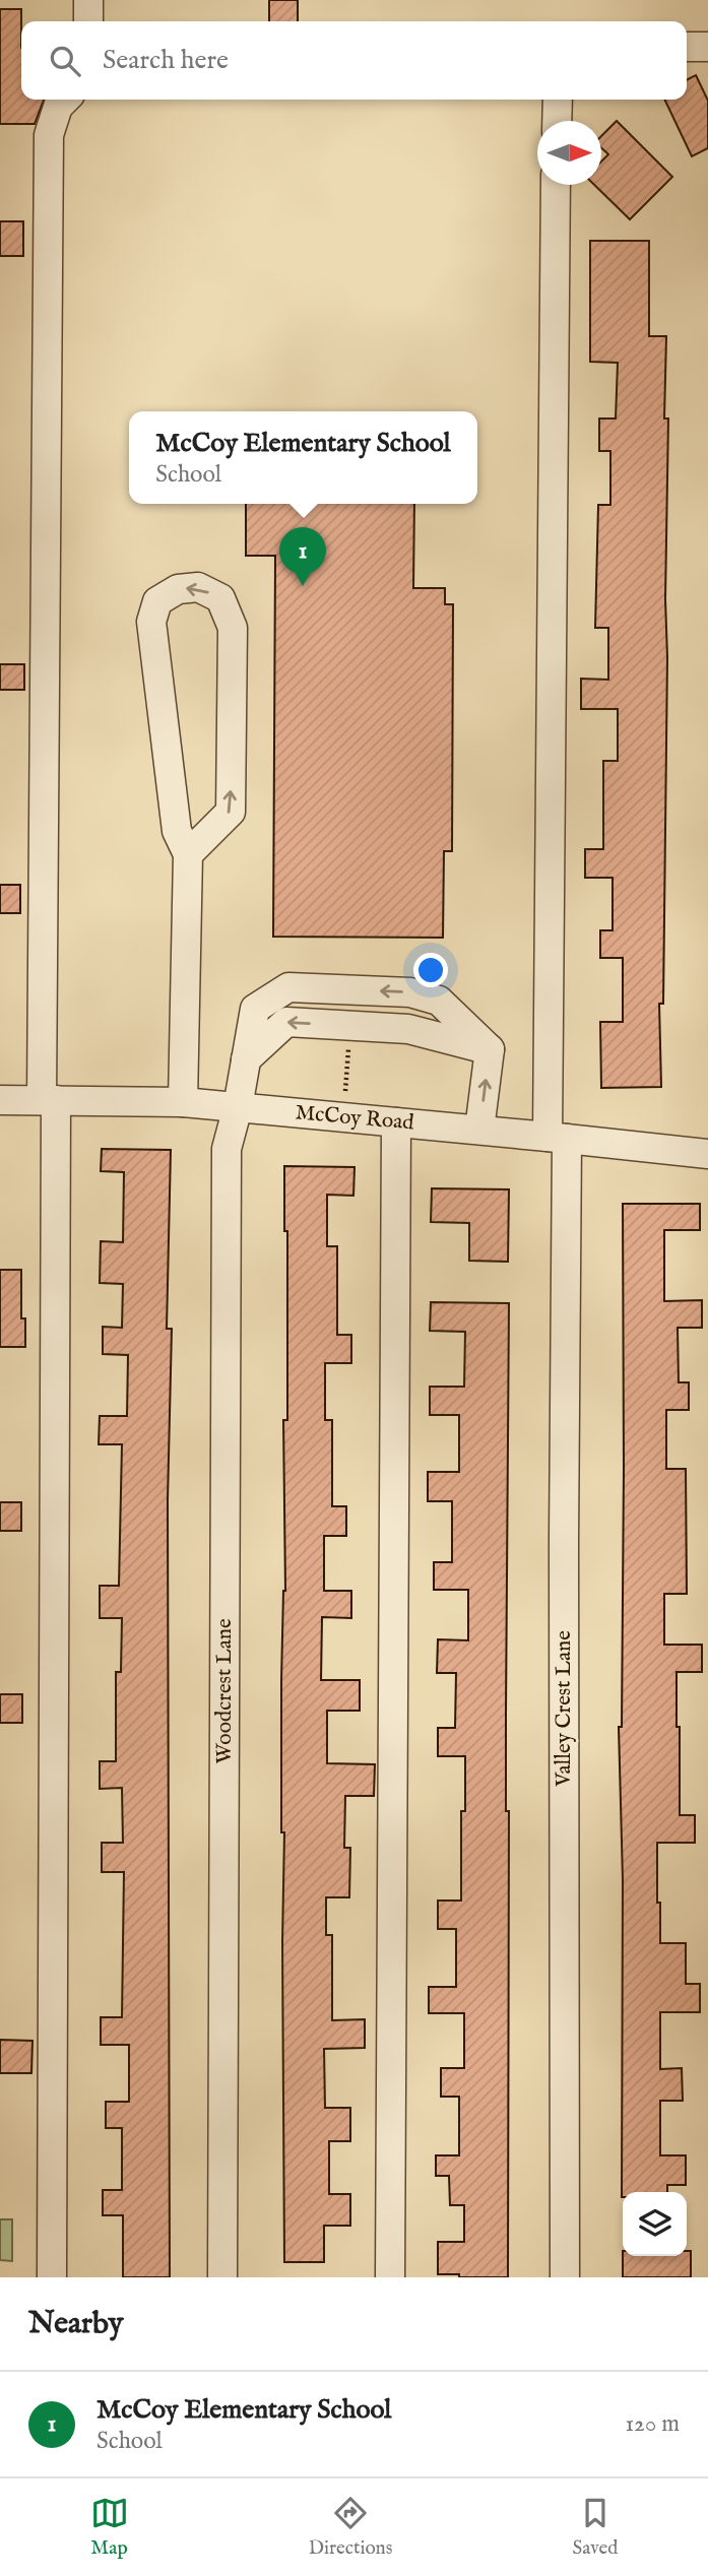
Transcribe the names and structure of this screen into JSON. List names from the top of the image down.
{
  "streets": {
    "street": ["McCoy Road", "Woodcrest Lane", "Valley Crest Lane"]
  },
  "crossings": [
    ["McCoy Road", "Woodcrest Lane"],
    ["McCoy Road", "Valley Crest Lane"]
  ],
  "north": "right",
  "page": {
    "search": "Search here",
    "popup": ["McCoy Elementary School", "School"],
    "pins": "1",
    "heading": "Nearby",
    "list": [
      {
        "mark": "1",
        "name": "McCoy Elementary School",
        "note": "School",
        "value": "120 m"
      }
    ],
    "nav": ["Map", "Directions", "Saved"]
  }
}
